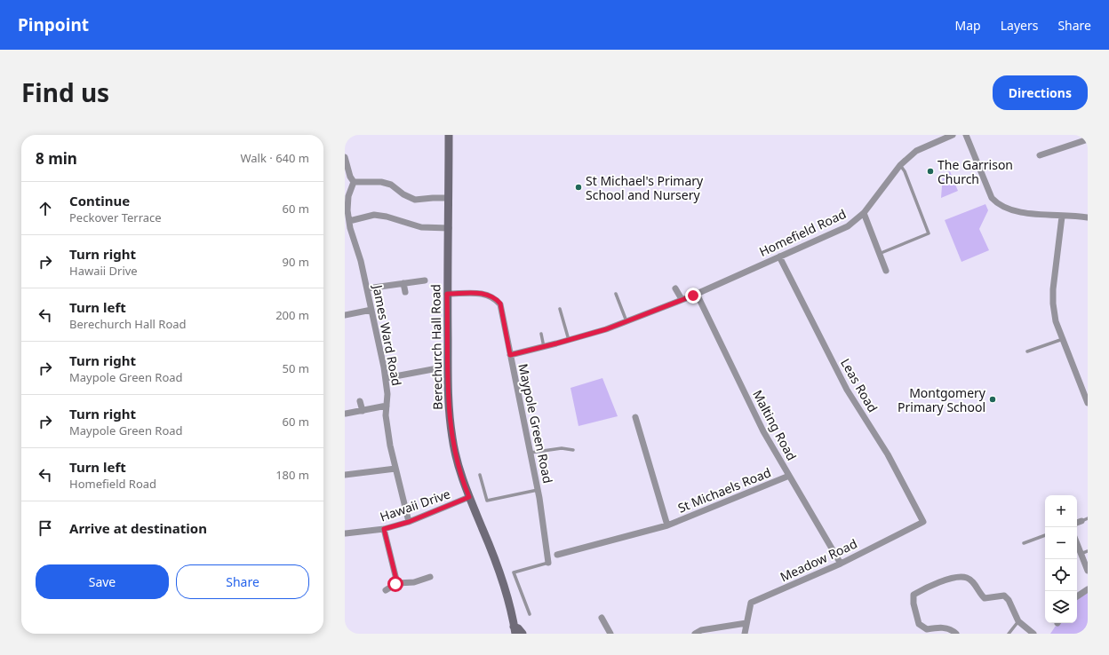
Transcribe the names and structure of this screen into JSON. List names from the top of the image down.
{
  "streets": {
    "street": [
      "Homefield Road",
      "James Ward Road",
      "Berechurch Hall Road",
      "Leas Road",
      "Maypole Green Road",
      "Malting Road",
      "St Michaels Road",
      "Hawaii Drive",
      "Meadow Road"
    ]
  },
  "crossings": [
    ["Homefield Road", "Leas Road"],
    ["Homefield Road", "Maypole Green Road"],
    ["Homefield Road", "Malting Road"],
    ["James Ward Road", "Hawaii Drive"],
    ["Berechurch Hall Road", "Maypole Green Road"],
    ["Berechurch Hall Road", "Hawaii Drive"],
    ["Leas Road", "Meadow Road"],
    ["Malting Road", "St Michaels Road"],
    ["Malting Road", "Meadow Road"]
  ],
  "places": ["The Garrison Church", "St Michael's Primary School and Nursery", "Montgomery Primary School"],
  "page": {
    "header": "Pinpoint",
    "nav": ["Map", "Layers", "Share"],
    "title": "Find us",
    "buttons": [
      "Directions",
      ["Save", "Share"]
    ],
    "heading": ["8 min", "Walk · 640 m"],
    "list": [
      ["Continue", "Peckover Terrace", "60 m"],
      ["Turn right", "Hawaii Drive", "90 m"],
      ["Turn left", "Berechurch Hall Road", "200 m"],
      ["Turn right", "Maypole Green Road", "50 m"],
      ["Turn right", "Maypole Green Road", "60 m"],
      ["Turn left", "Homefield Road", "180 m"],
      "Arrive at destination"
    ],
    "map_buttons": ["+", "−"]
  }
}
